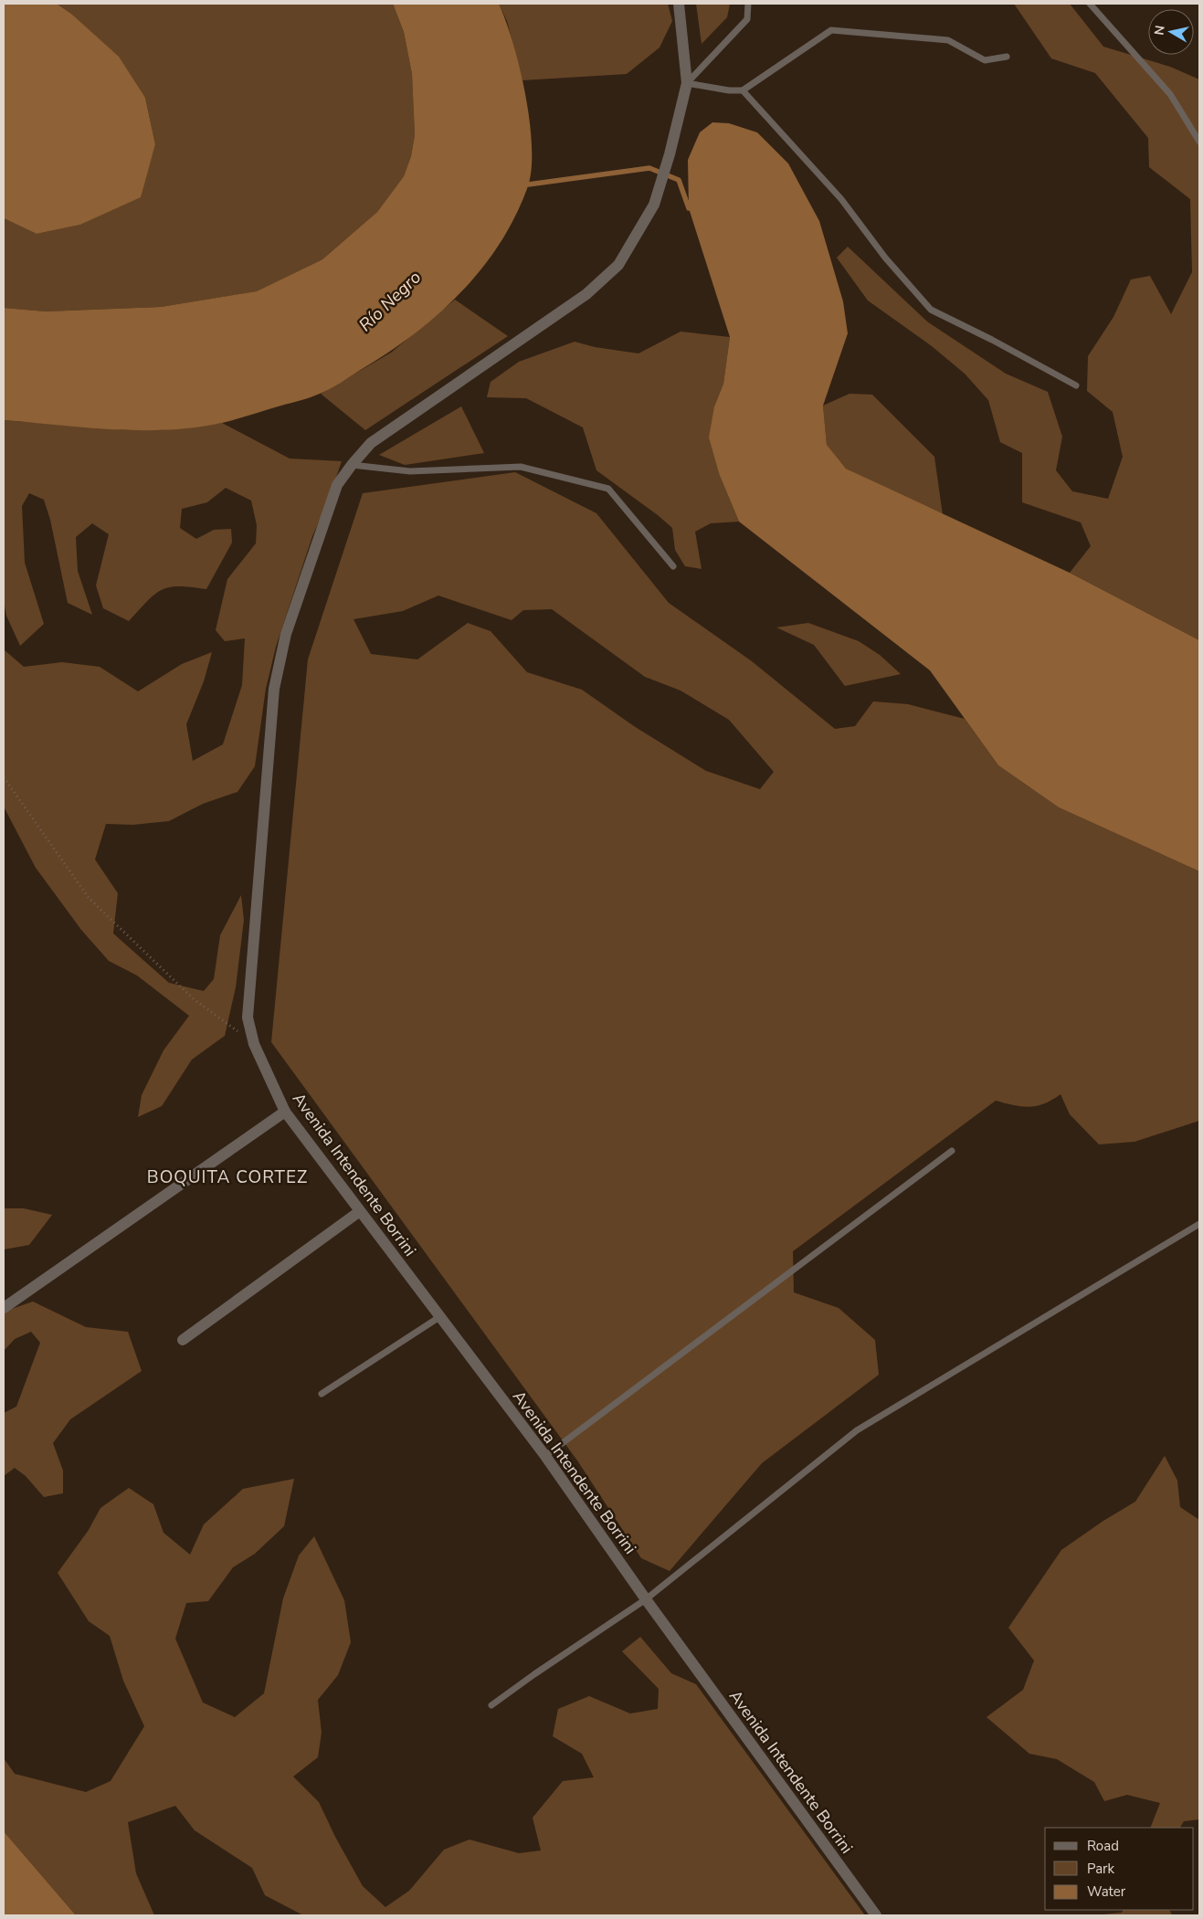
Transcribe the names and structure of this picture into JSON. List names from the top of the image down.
{
  "streets": {
    "street": ["Avenida Intendente Borrini"]
  },
  "districts": ["BOQUITA CORTEZ"],
  "water": ["Río Negro"],
  "legend": ["Road", "Park", "Water"],
  "north": "left"
}
